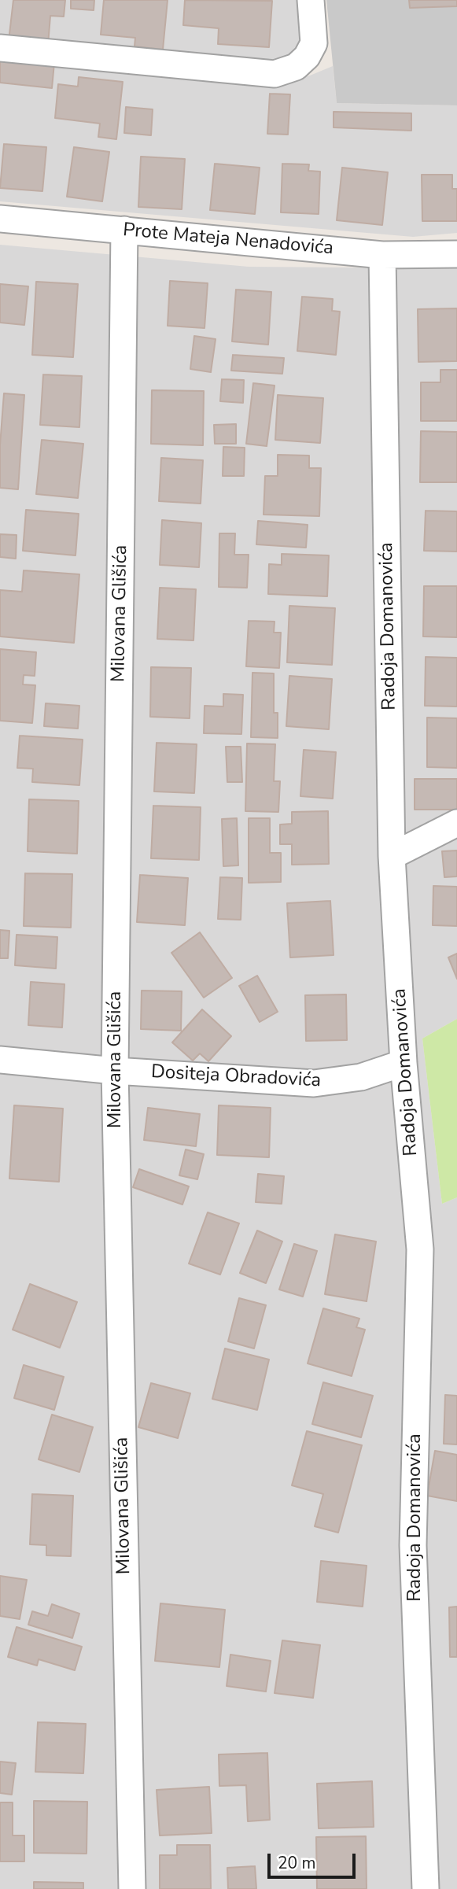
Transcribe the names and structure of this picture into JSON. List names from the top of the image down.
{
  "streets": {
    "street": [
      "Prote Mateja Nenadovića",
      "Milovana Glišića",
      "Radoja Domanovića",
      "Dositeja Obradovića"
    ]
  },
  "crossings": [
    ["Prote Mateja Nenadovića", "Milovana Glišića"],
    ["Prote Mateja Nenadovića", "Radoja Domanovića"],
    ["Milovana Glišića", "Dositeja Obradovića"],
    ["Radoja Domanovića", "Dositeja Obradovića"]
  ],
  "scale_bar": "20 m"
}
